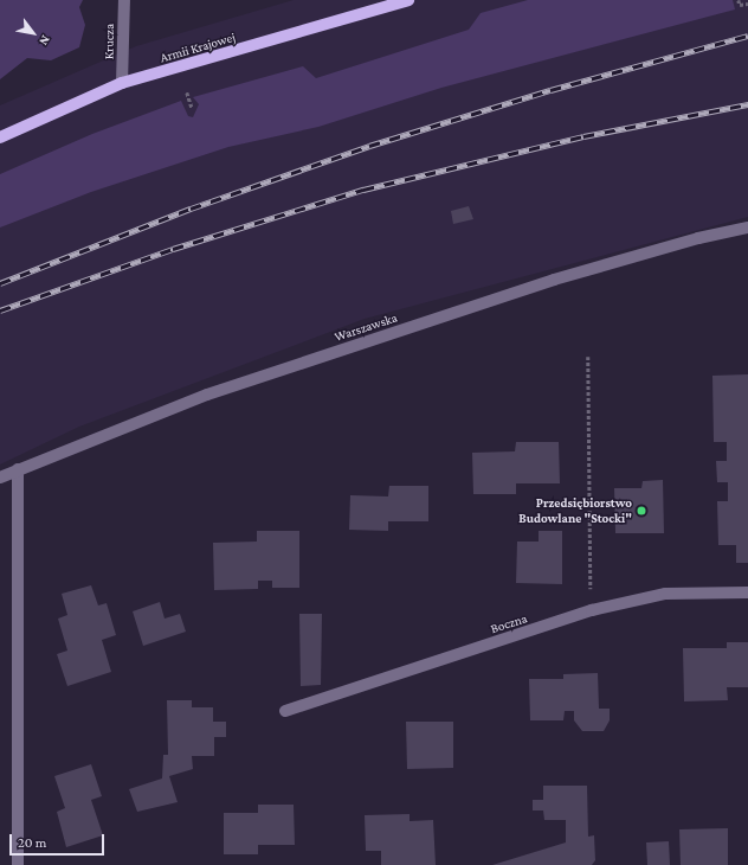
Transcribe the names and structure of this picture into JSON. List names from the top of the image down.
{
  "streets": {
    "main road": ["Armii Krajowej"],
    "street": ["Krucza", "Warszawska", "Boczna"]
  },
  "crossings": [
    ["Krucza", "Armii Krajowej"]
  ],
  "places": ["Przedsiębiorstwo Budowlane \"Stocki\""],
  "scale_bar": "20 m",
  "north": "bottom right"
}
